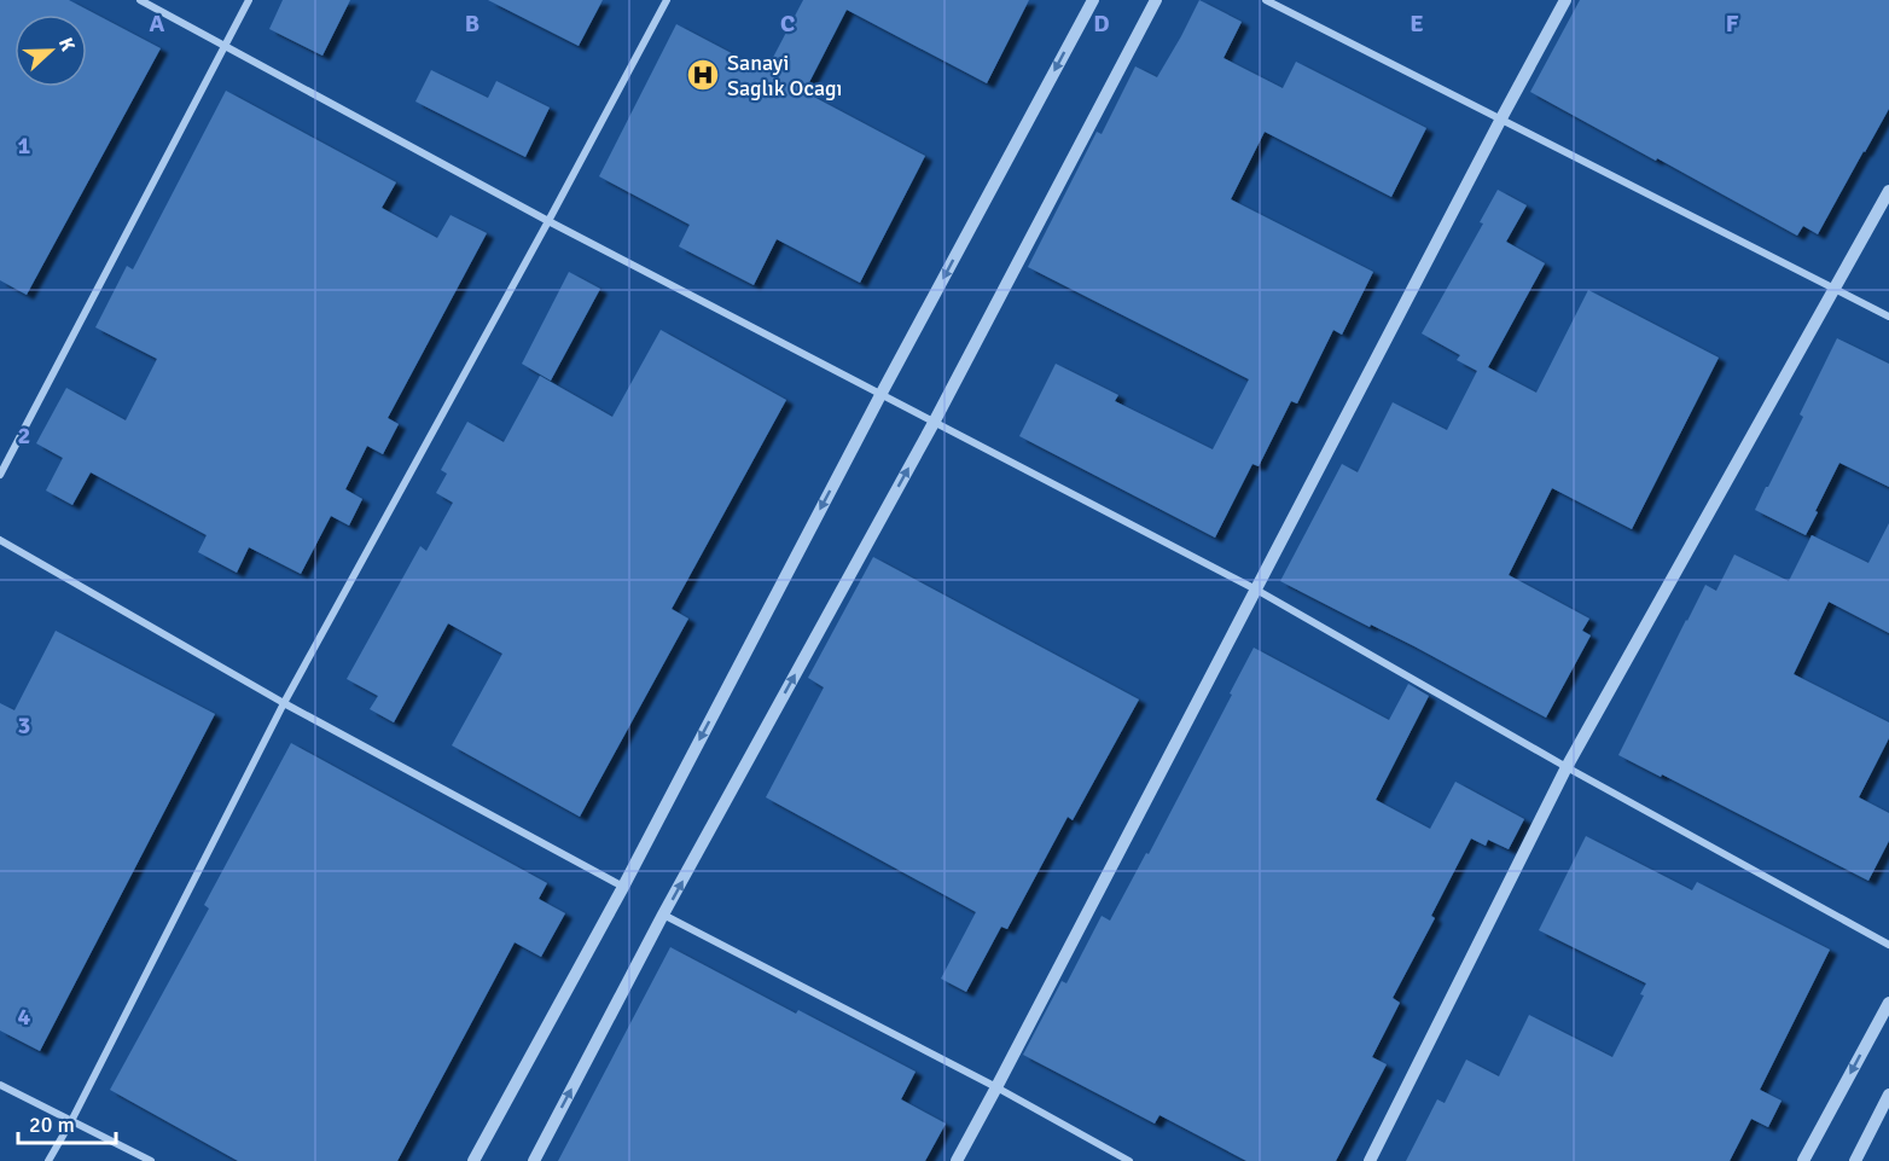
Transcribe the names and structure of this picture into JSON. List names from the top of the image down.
{
  "places": {
    "hospital": ["Sanayi Saglık Ocagı"]
  },
  "scale_bar": "20 m",
  "north": "right",
  "grid": {
    "columns": [
      "A",
      "B",
      "C",
      "D",
      "E",
      "F"
    ],
    "rows": [
      "1",
      "2",
      "3",
      "4"
    ]
  }
}
